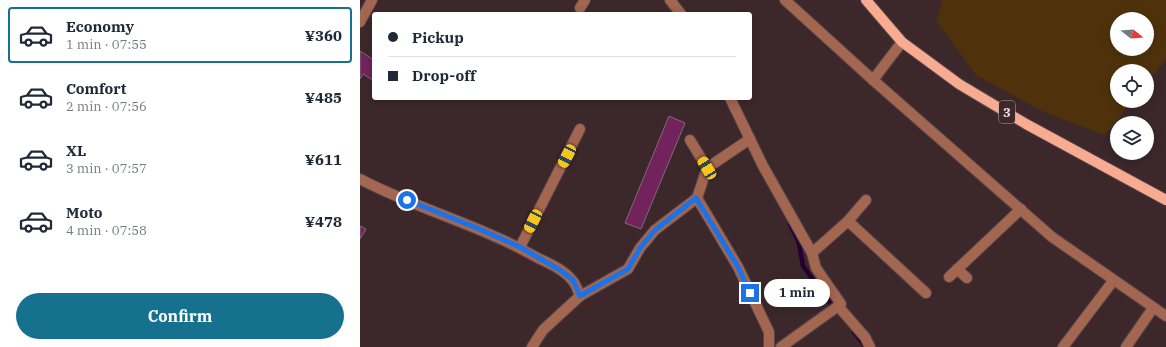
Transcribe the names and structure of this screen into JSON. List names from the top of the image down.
{
  "streets": {
    "main road": ["3"]
  },
  "north": "right",
  "page": {
    "list": [
      {
        "name": "Economy",
        "note": "1 min · 07:55",
        "value": "¥360"
      },
      {
        "name": "Comfort",
        "note": "2 min · 07:56",
        "value": "¥485"
      },
      {
        "name": "XL",
        "note": "3 min · 07:57",
        "value": "¥611"
      },
      {
        "name": "Moto",
        "note": "4 min · 07:58",
        "value": "¥478"
      }
    ],
    "banner": ["Pickup", "Drop-off"],
    "bubble": "1 min",
    "buttons": "Confirm"
  }
}
